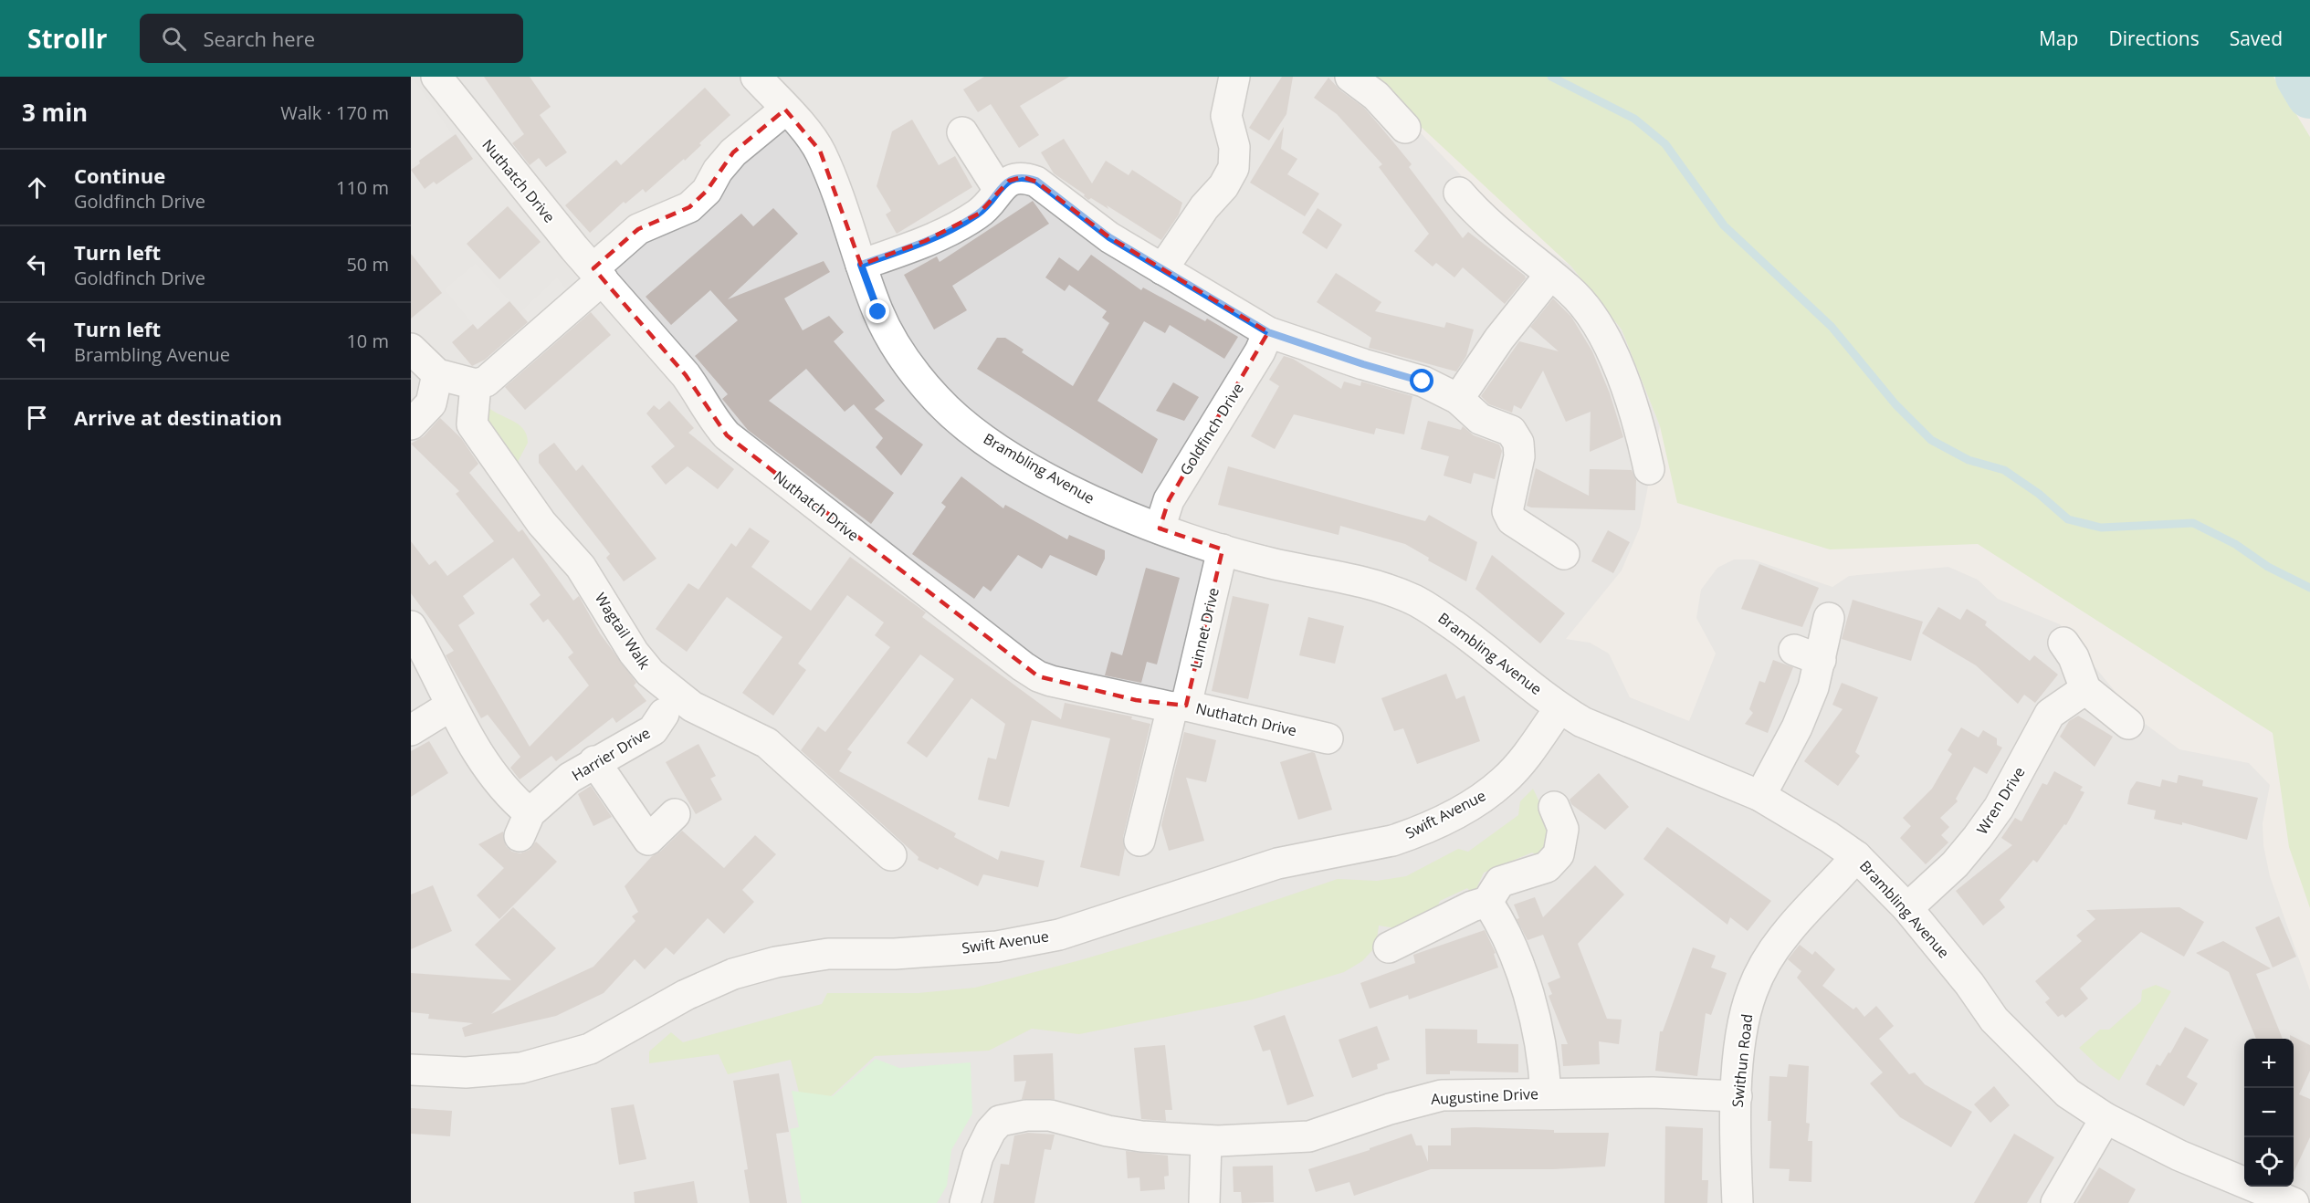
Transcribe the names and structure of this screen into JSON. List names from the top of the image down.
{
  "streets": {
    "street": [
      "Nuthatch Drive",
      "Goldfinch Drive",
      "Brambling Avenue",
      "Linnet Drive",
      "Wagtail Walk",
      "Harrier Drive",
      "Wren Drive",
      "Swift Avenue",
      "Swithun Road",
      "Augustine Drive"
    ]
  },
  "crossings": [
    ["Nuthatch Drive", "Linnet Drive"],
    ["Goldfinch Drive", "Brambling Avenue"],
    ["Brambling Avenue", "Linnet Drive"],
    ["Brambling Avenue", "Wren Drive"],
    ["Brambling Avenue", "Swift Avenue"],
    ["Brambling Avenue", "Swithun Road"],
    ["Swithun Road", "Augustine Drive"]
  ],
  "page": {
    "header": "Strollr",
    "search": "Search here",
    "nav": ["Map", "Directions", "Saved"],
    "heading": ["3 min", "Walk · 170 m"],
    "list": [
      ["Continue", "Goldfinch Drive", "110 m"],
      ["Turn left", "Goldfinch Drive", "50 m"],
      ["Turn left", "Brambling Avenue", "10 m"],
      "Arrive at destination"
    ],
    "map_buttons": ["+", "−"]
  }
}
